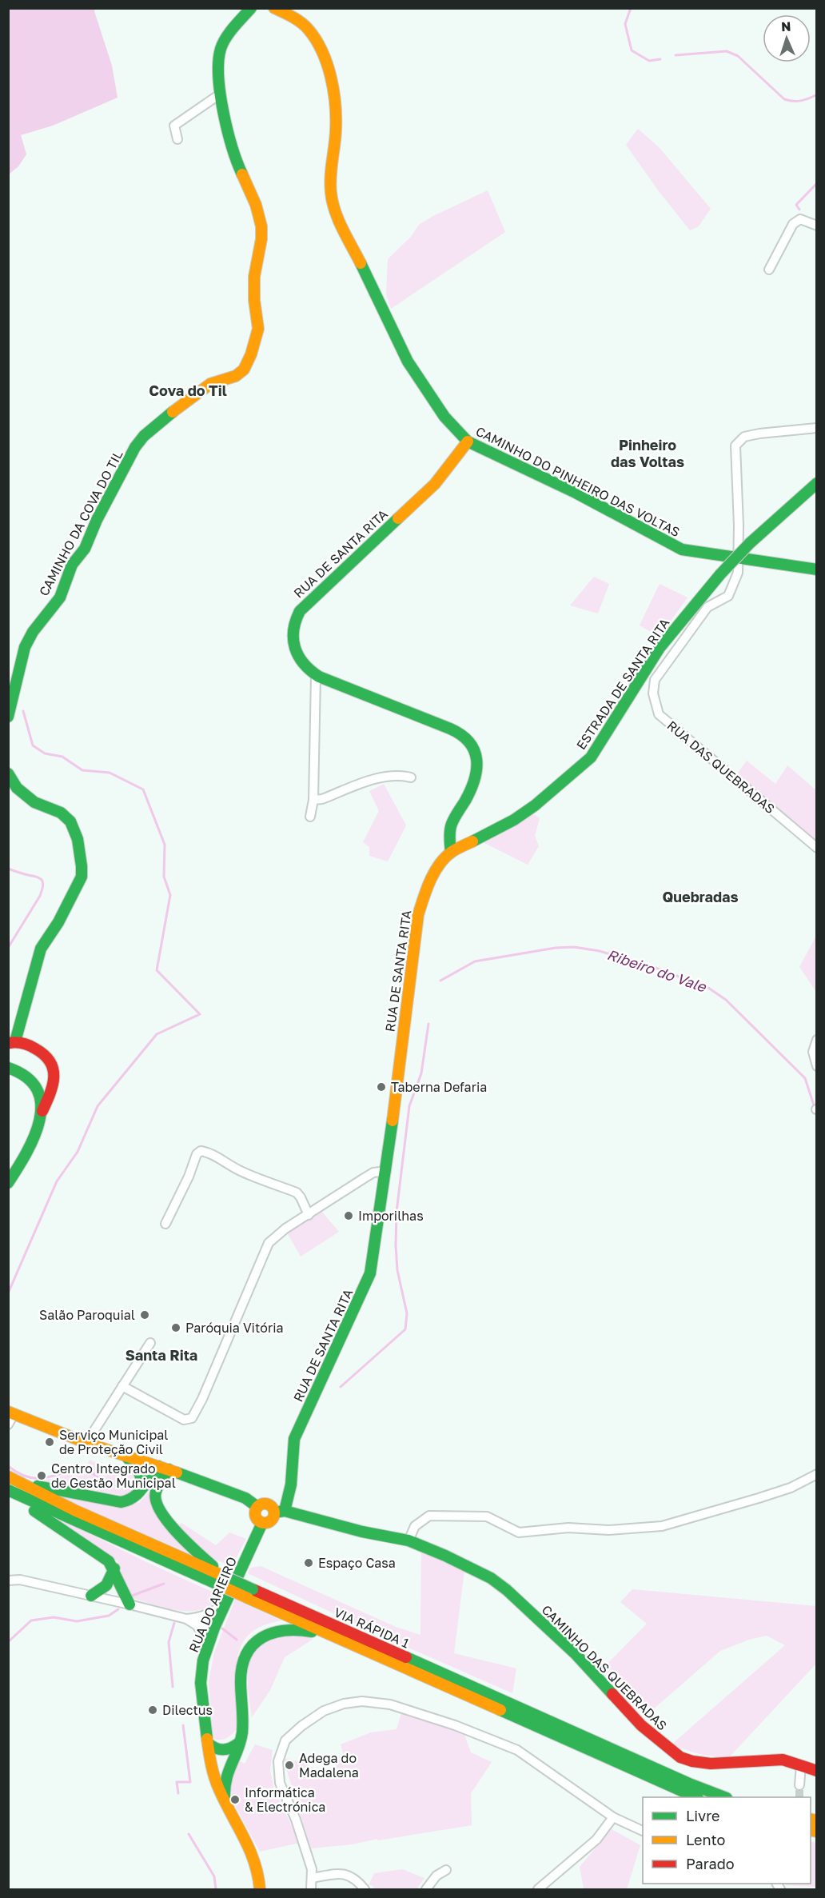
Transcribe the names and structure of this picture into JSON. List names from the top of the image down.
{
  "streets": {
    "main road": [
      "CAMINHO DO PINHEIRO DAS VOLTAS",
      "CAMINHO DA COVA DO TIL",
      "RUA DE SANTA RITA",
      "ESTRADA DE SANTA RITA",
      "RUA DO ARIEIRO",
      "VIA RÁPIDA 1",
      "CAMINHO DAS QUEBRADAS"
    ],
    "street": ["RUA DAS QUEBRADAS"]
  },
  "crossings": [
    ["CAMINHO DO PINHEIRO DAS VOLTAS", "RUA DE SANTA RITA"],
    ["CAMINHO DO PINHEIRO DAS VOLTAS", "RUA DAS QUEBRADAS"],
    ["RUA DE SANTA RITA", "ESTRADA DE SANTA RITA"],
    ["RUA DE SANTA RITA", "RUA DO ARIEIRO"],
    ["RUA DE SANTA RITA", "CAMINHO DAS QUEBRADAS"],
    ["RUA DO ARIEIRO", "CAMINHO DAS QUEBRADAS"]
  ],
  "districts": [
    "Cova do Til",
    "Pinheiro das Voltas",
    "Quebradas",
    "Santa Rita"
  ],
  "water": ["Ribeiro do Vale"],
  "places": [
    "Taberna Defaria",
    "Imporilhas",
    "Salão Paroquial",
    "Paróquia Vitória",
    "Serviço Municipal de Proteção Civil",
    "Centro Integrado de Gestão Municipal",
    "Espaço Casa",
    "Dilectus",
    "Adega do Madalena",
    "Informática & Electrónica"
  ],
  "legend": ["Livre", "Lento", "Parado"],
  "north": "top"
}
